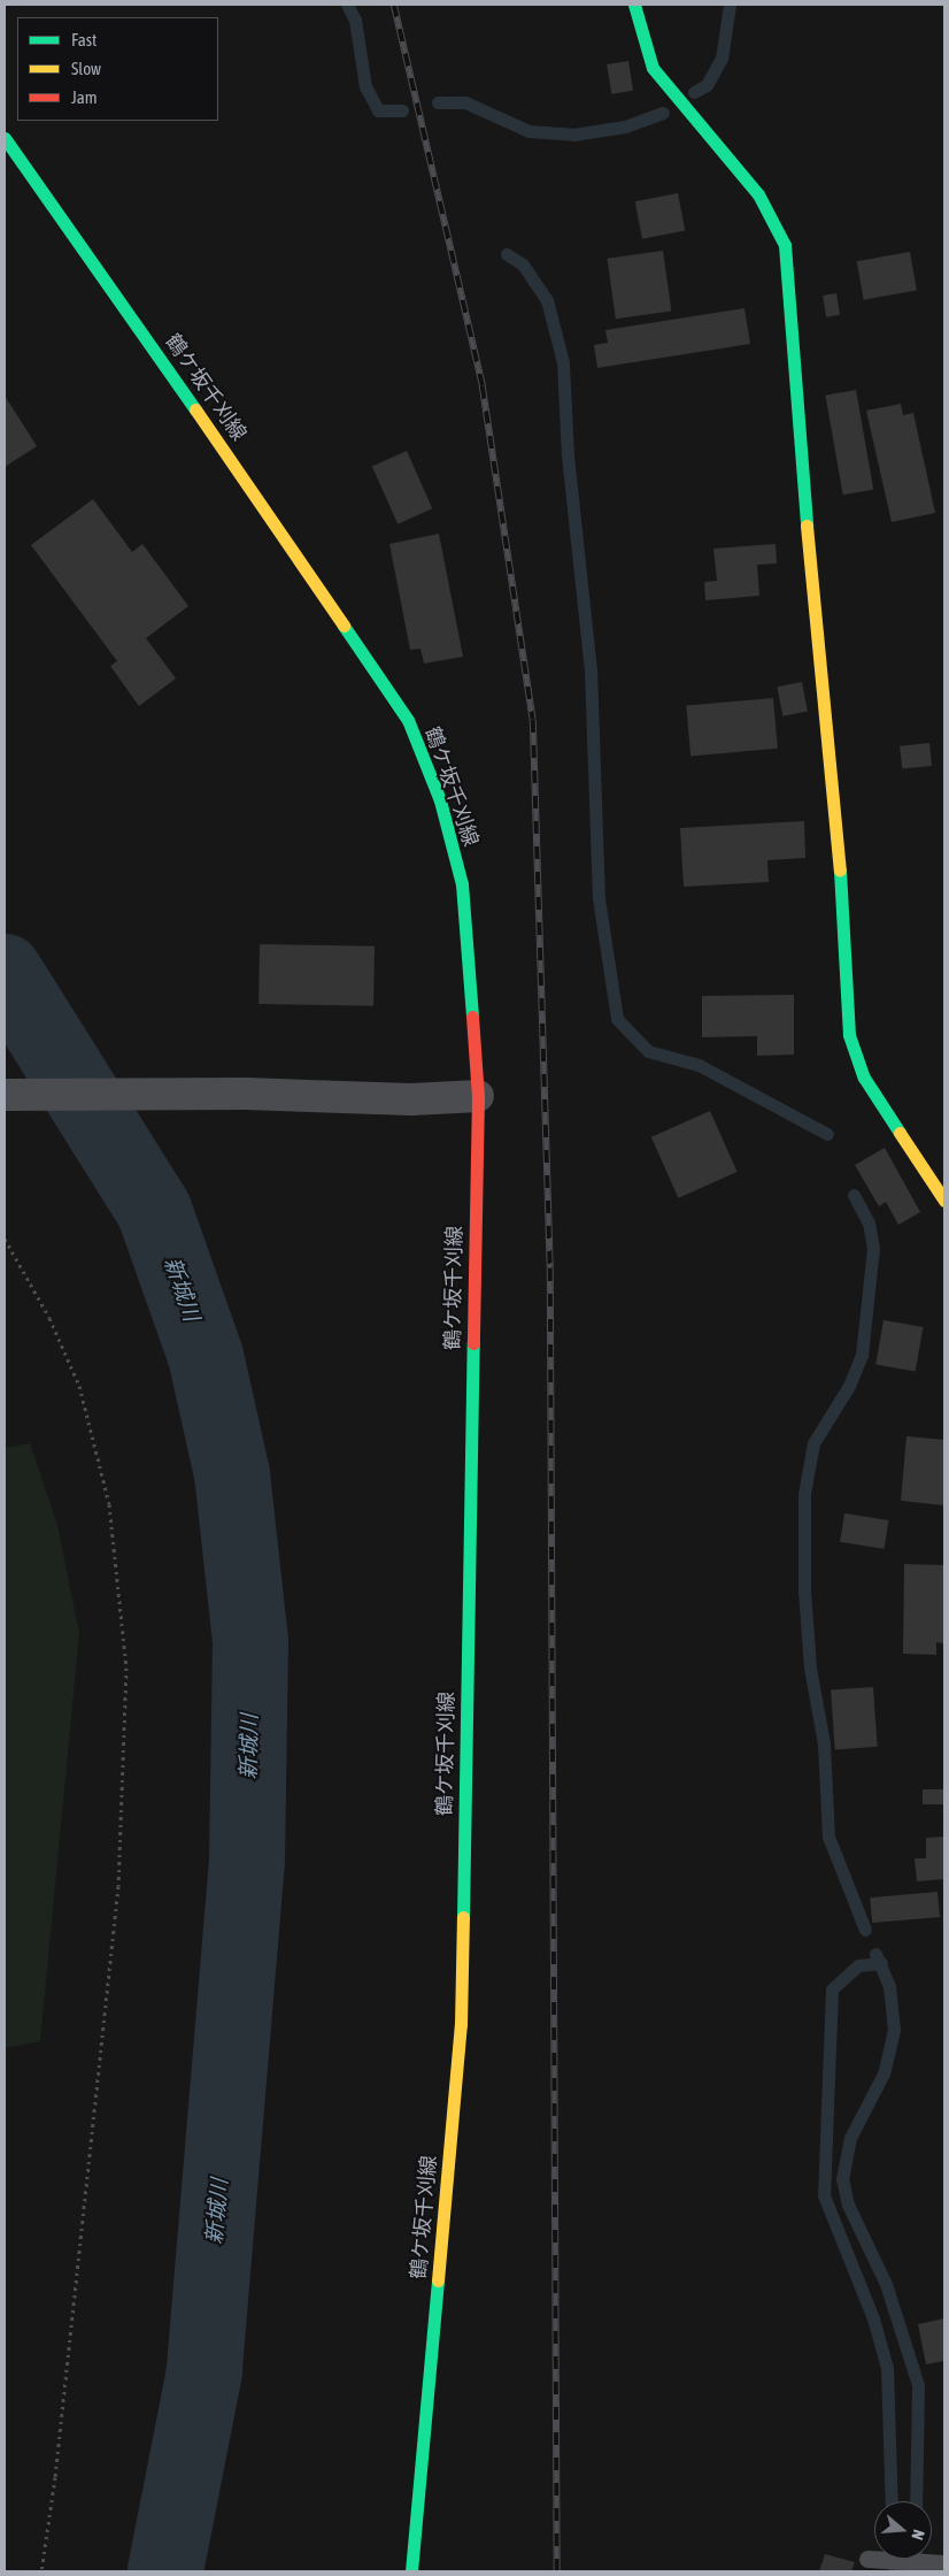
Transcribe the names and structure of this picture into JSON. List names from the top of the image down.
{
  "streets": {
    "main road": ["鶴ケ坂千刈線"]
  },
  "water": ["新城川"],
  "legend": ["Fast", "Slow", "Jam"],
  "north": "right"
}
